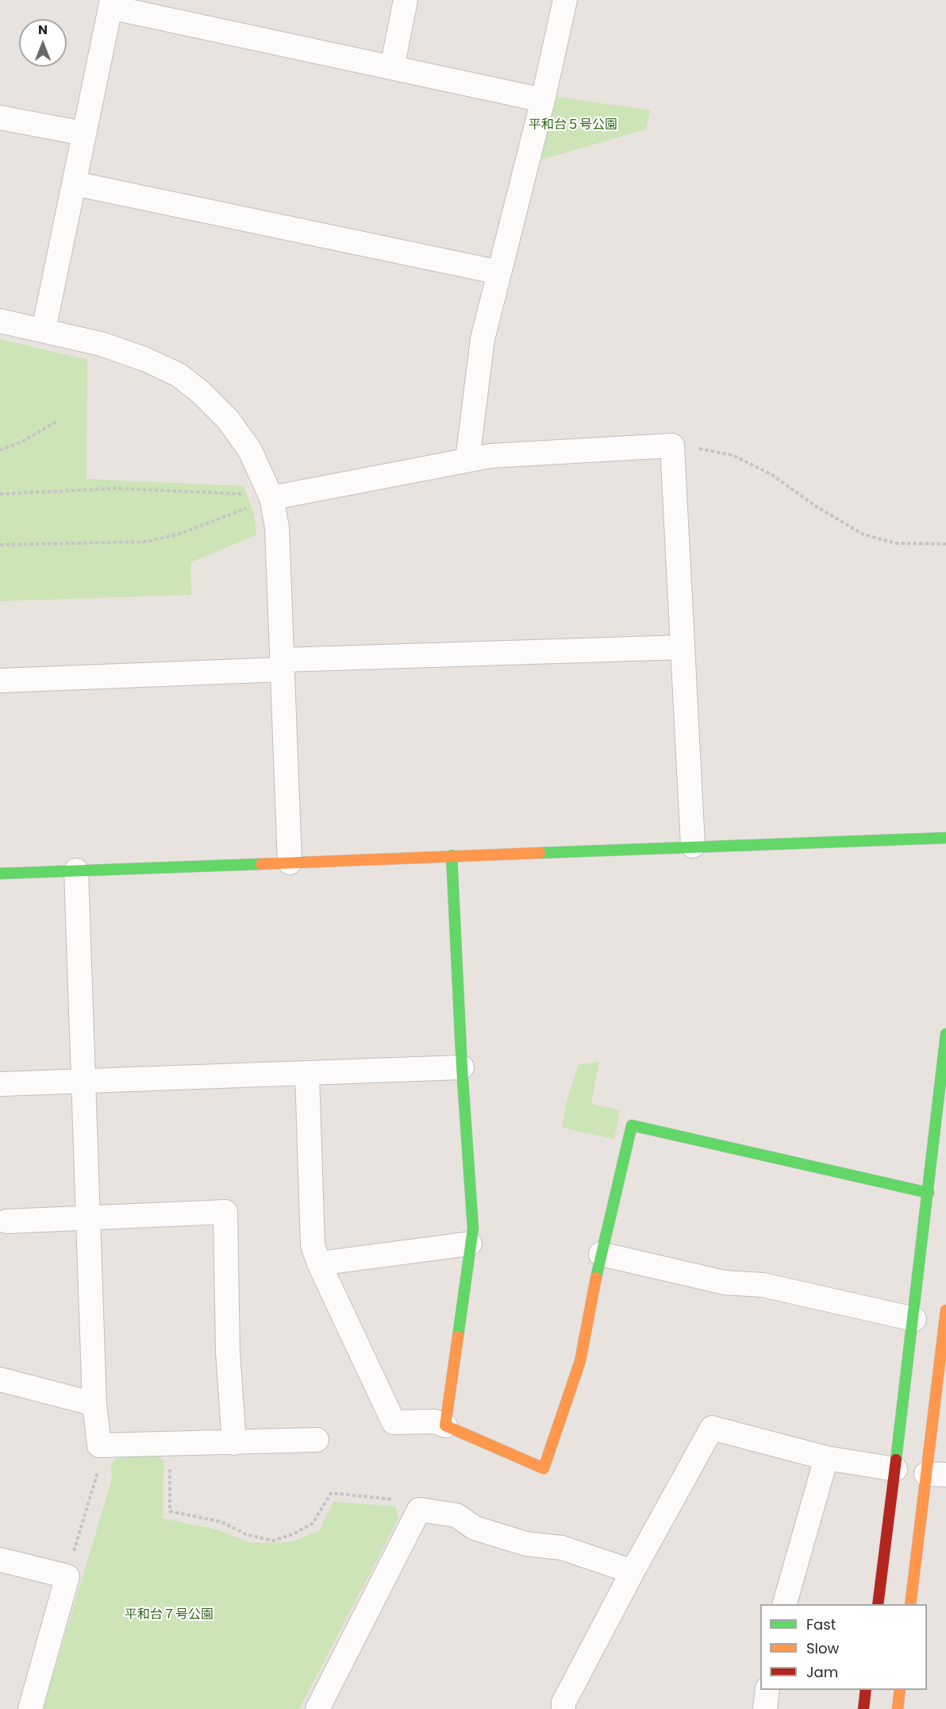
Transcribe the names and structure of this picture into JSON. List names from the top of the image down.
{
  "parks": ["平和台５号公園", "平和台７号公園"],
  "legend": ["Fast", "Slow", "Jam"],
  "north": "top"
}
